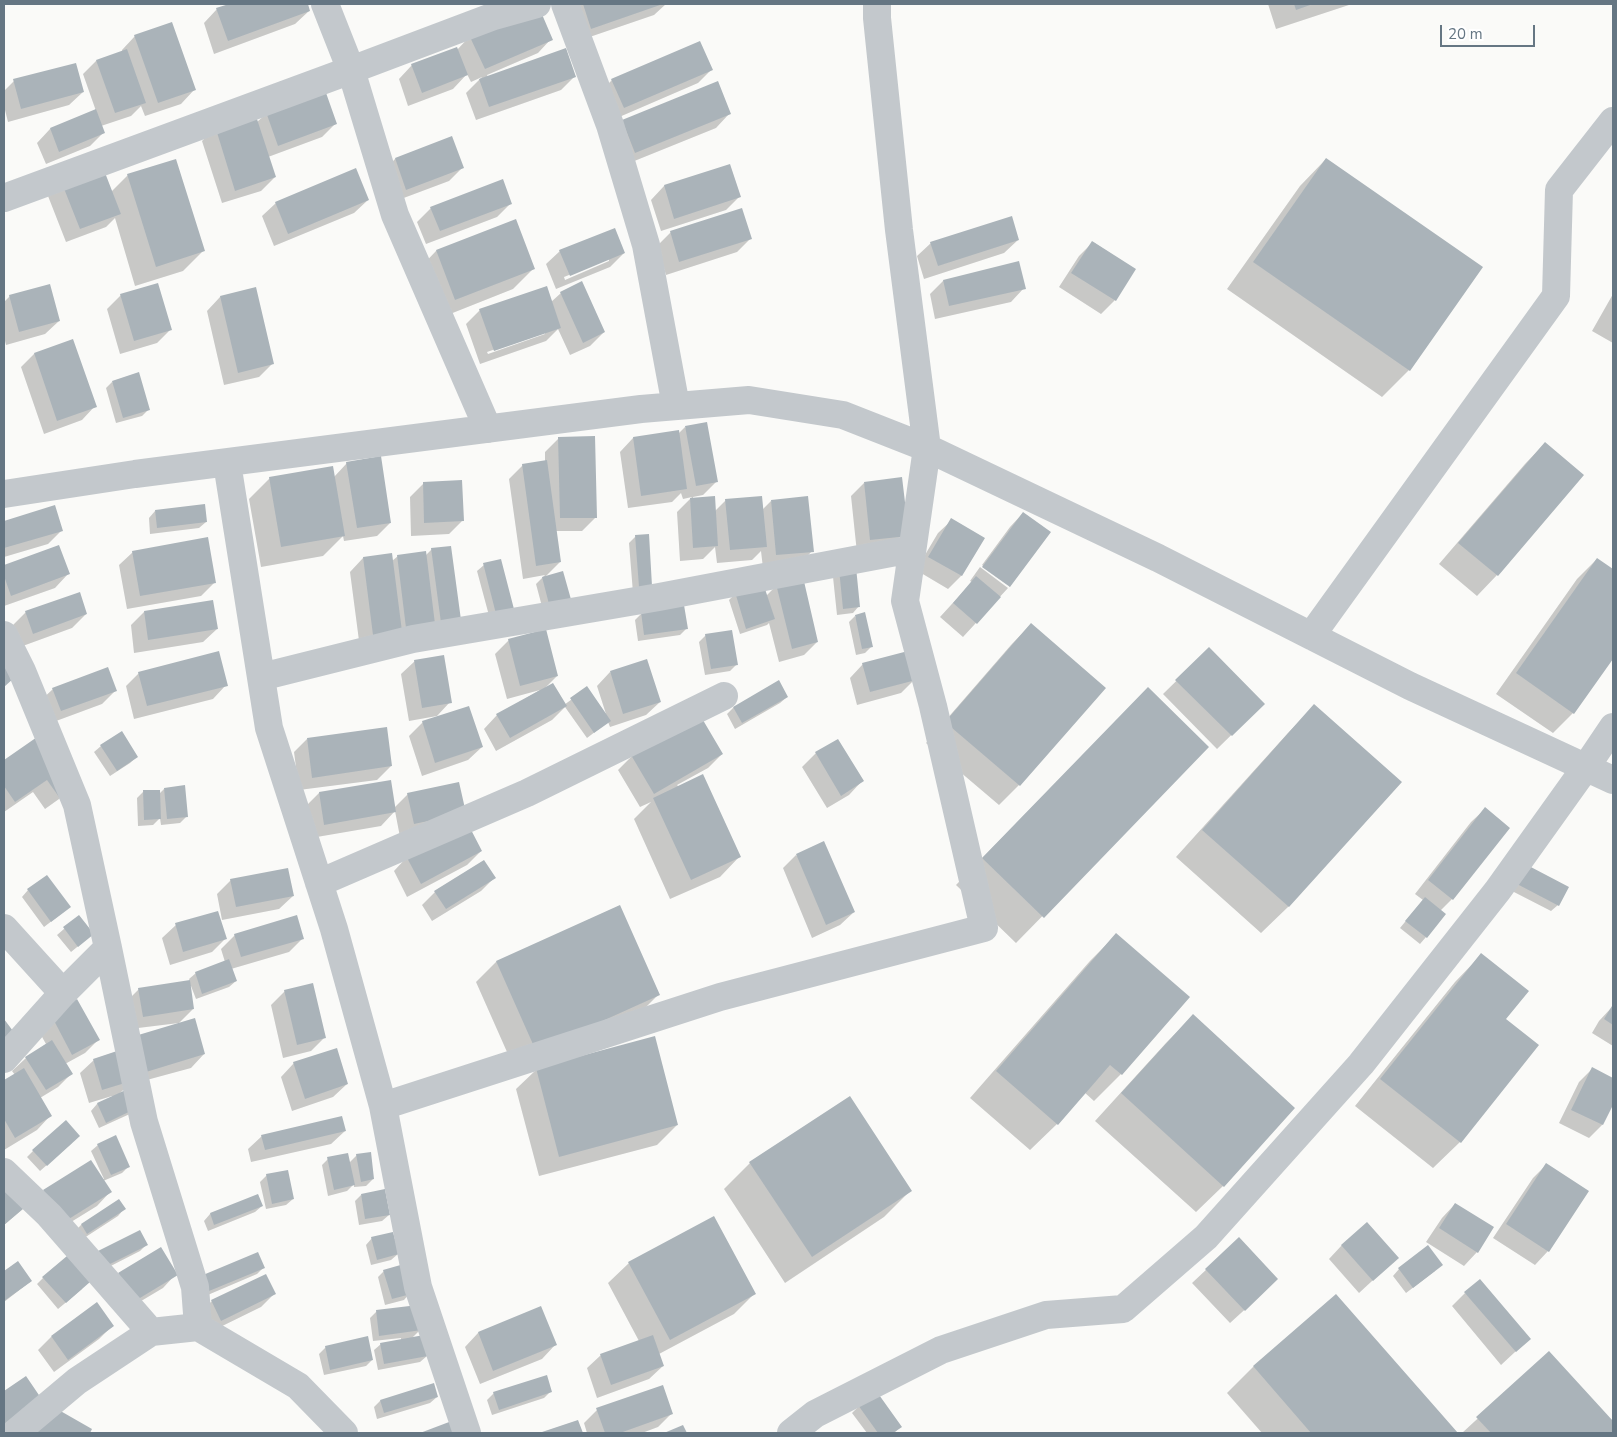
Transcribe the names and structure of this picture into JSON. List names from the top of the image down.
{
  "scale_bar": "20 m"
}
